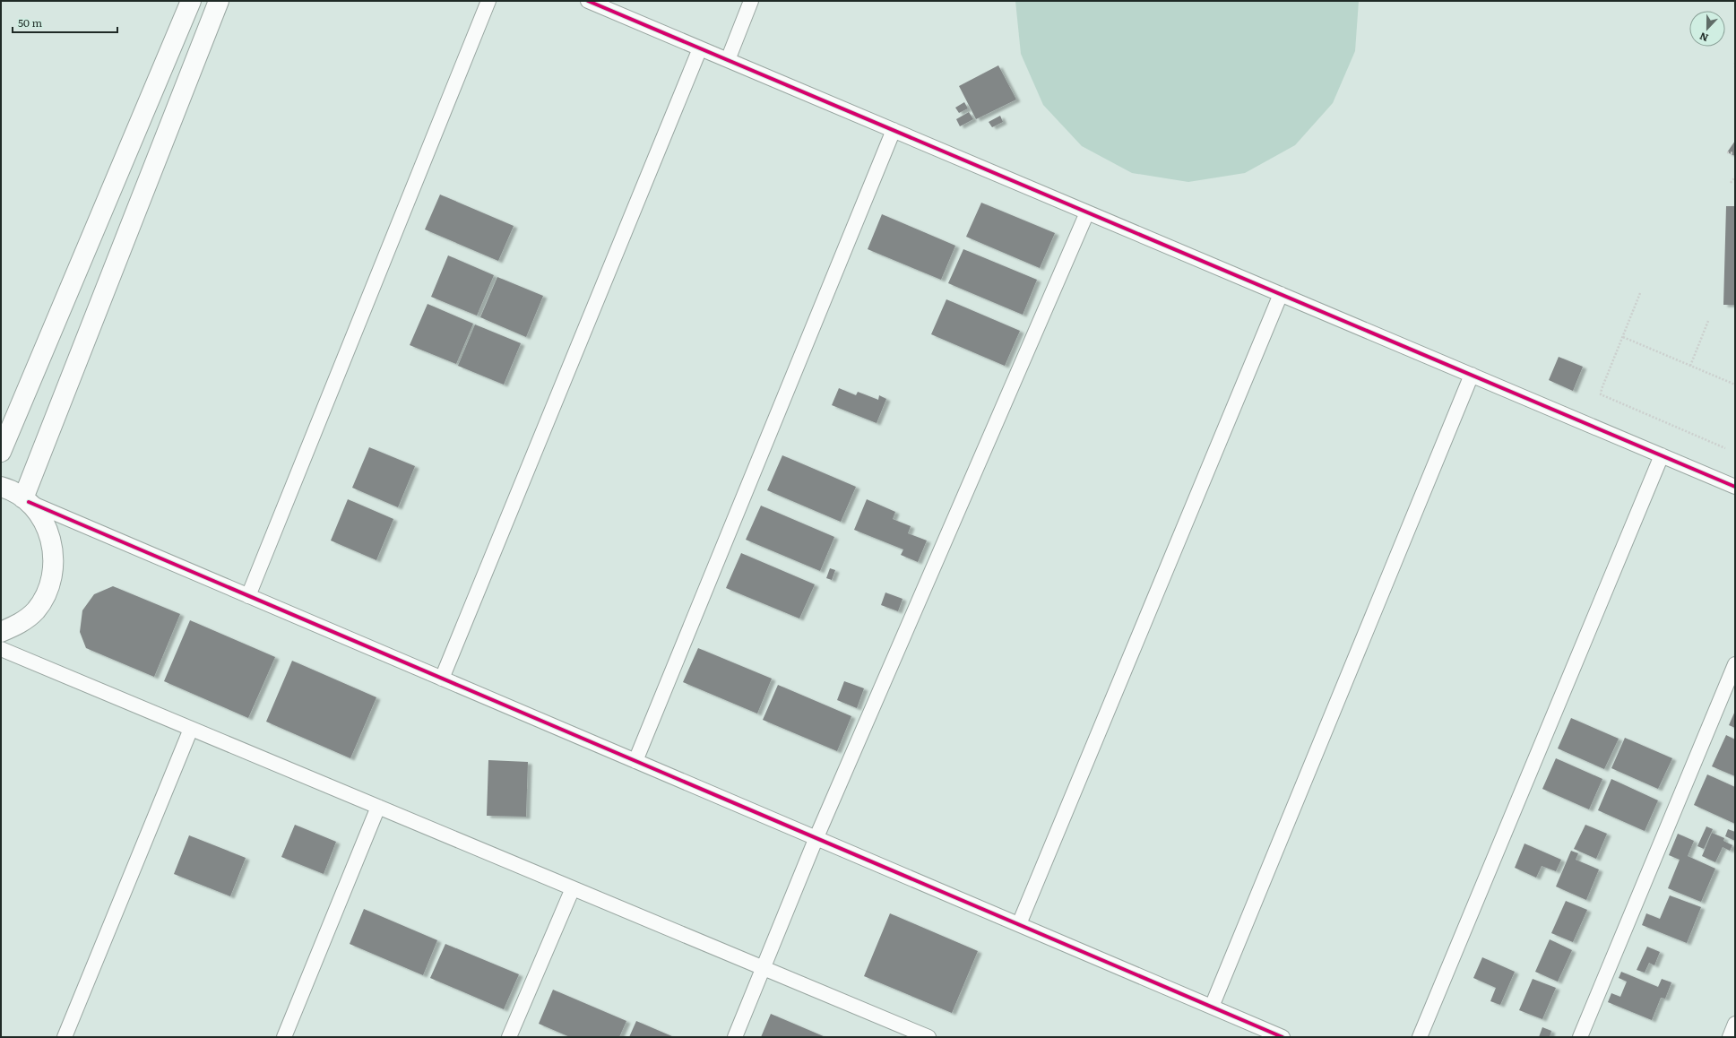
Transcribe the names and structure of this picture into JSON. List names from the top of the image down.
{
  "scale_bar": "50 m",
  "north": "bottom"
}
